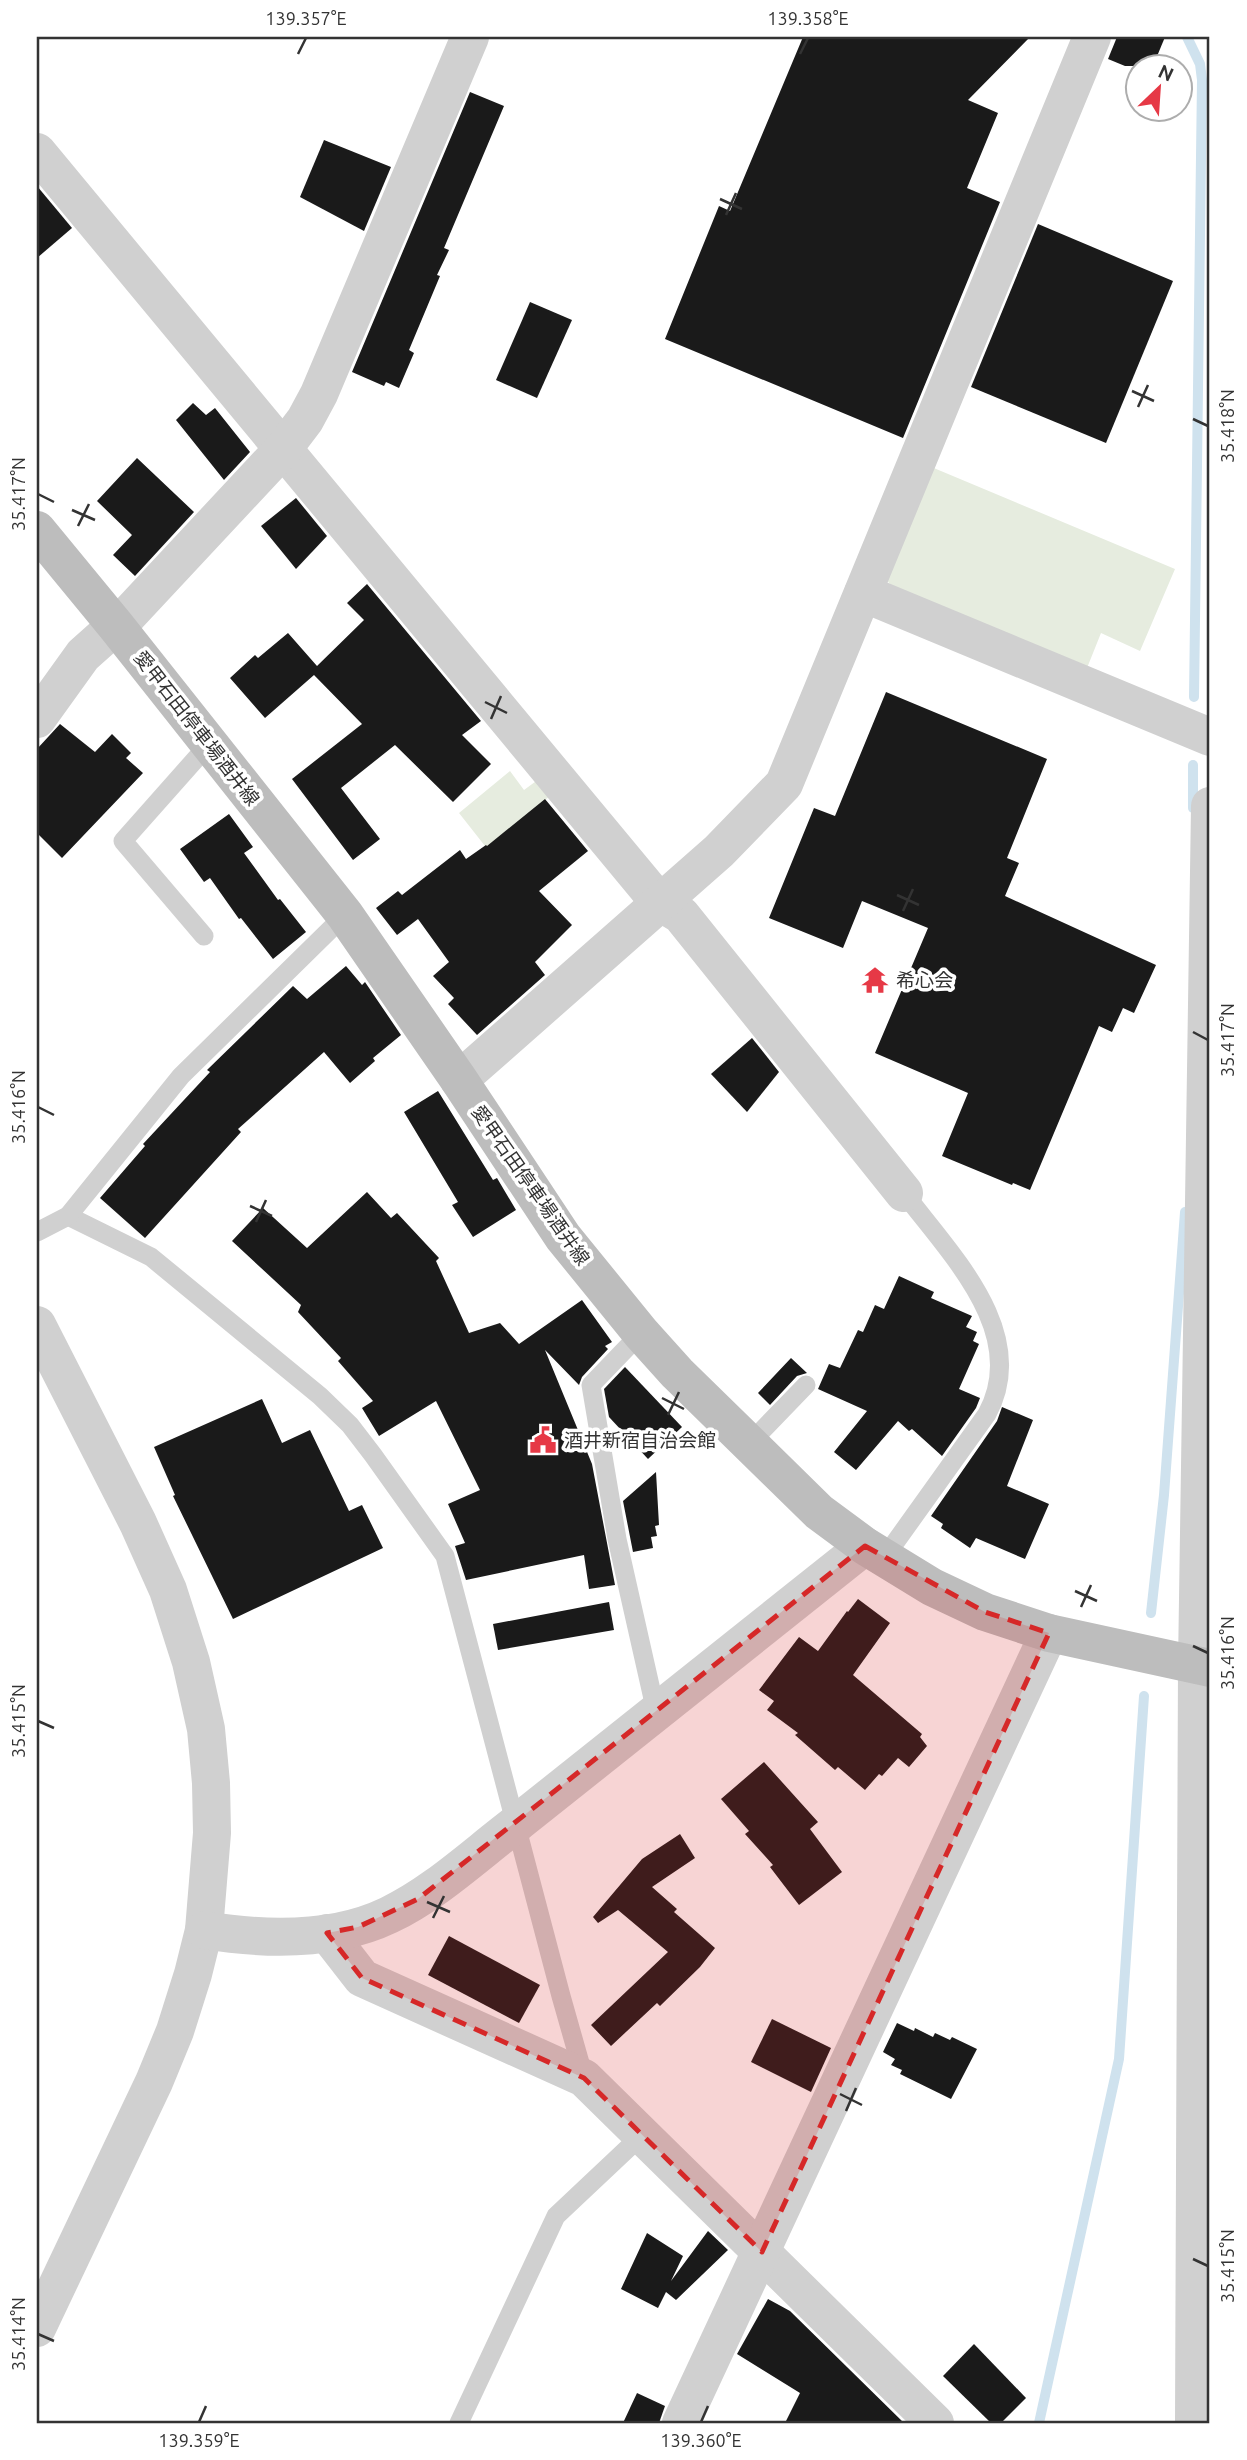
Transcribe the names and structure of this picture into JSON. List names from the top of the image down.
{
  "streets": {
    "main road": ["愛甲石田停車場酒井線"]
  },
  "places": {
    "temple": ["希心会"],
    "public building": ["酒井新宿自治会館"]
  },
  "north": "top right",
  "coordinates": [
    "139.357°E",
    "139.358°E",
    "35.418°N",
    "35.417°N",
    "35.416°N",
    "35.415°N",
    "35.414°N",
    "139.359°E",
    "139.360°E"
  ]
}
